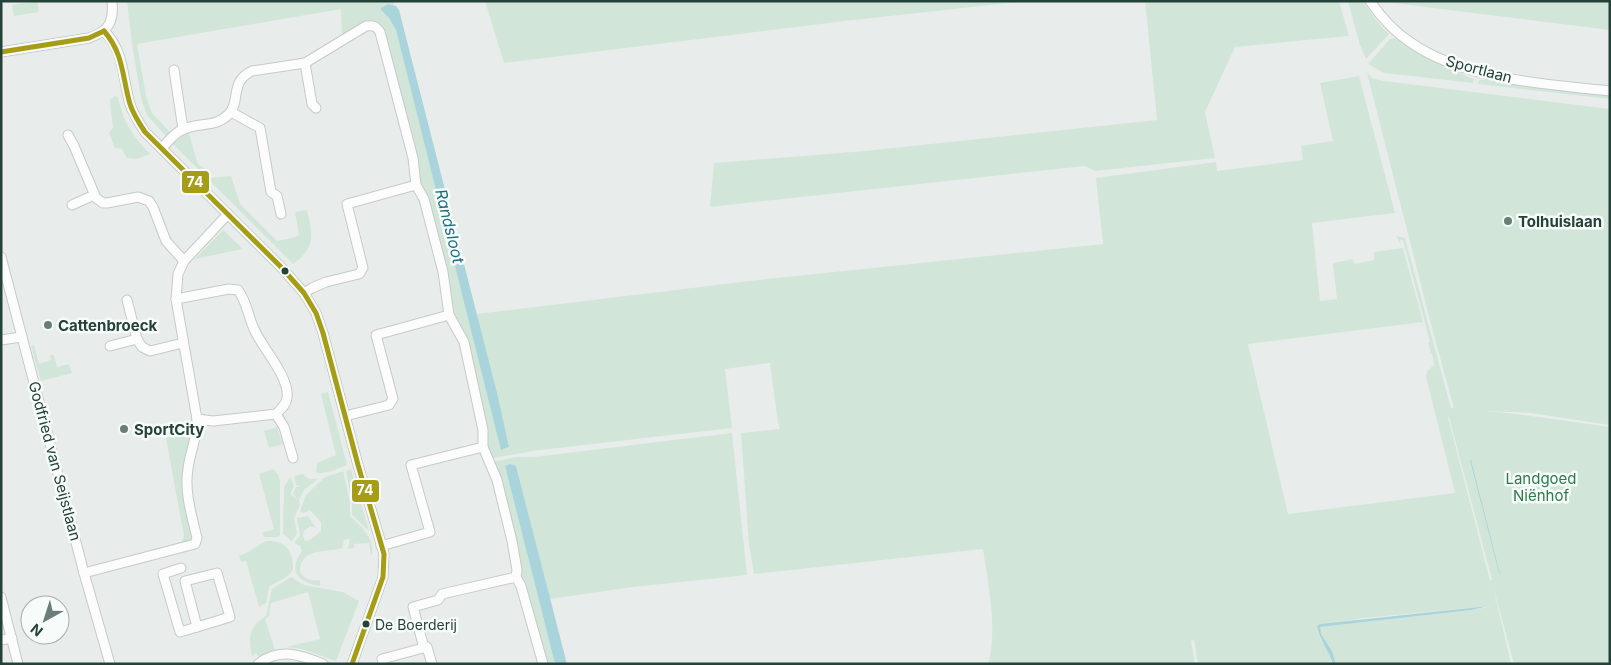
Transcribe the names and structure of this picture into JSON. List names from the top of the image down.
{
  "streets": {
    "street": ["Sportlaan", "Godfried van Seijstlaan"]
  },
  "water": ["Randsloot"],
  "parks": ["Landgoed Niënhof"],
  "places": [
    "Tolhuislaan",
    "Cattenbroeck",
    "SportCity",
    "De Boerderij"
  ],
  "lines": ["transit line 74"],
  "north": "bottom left"
}
